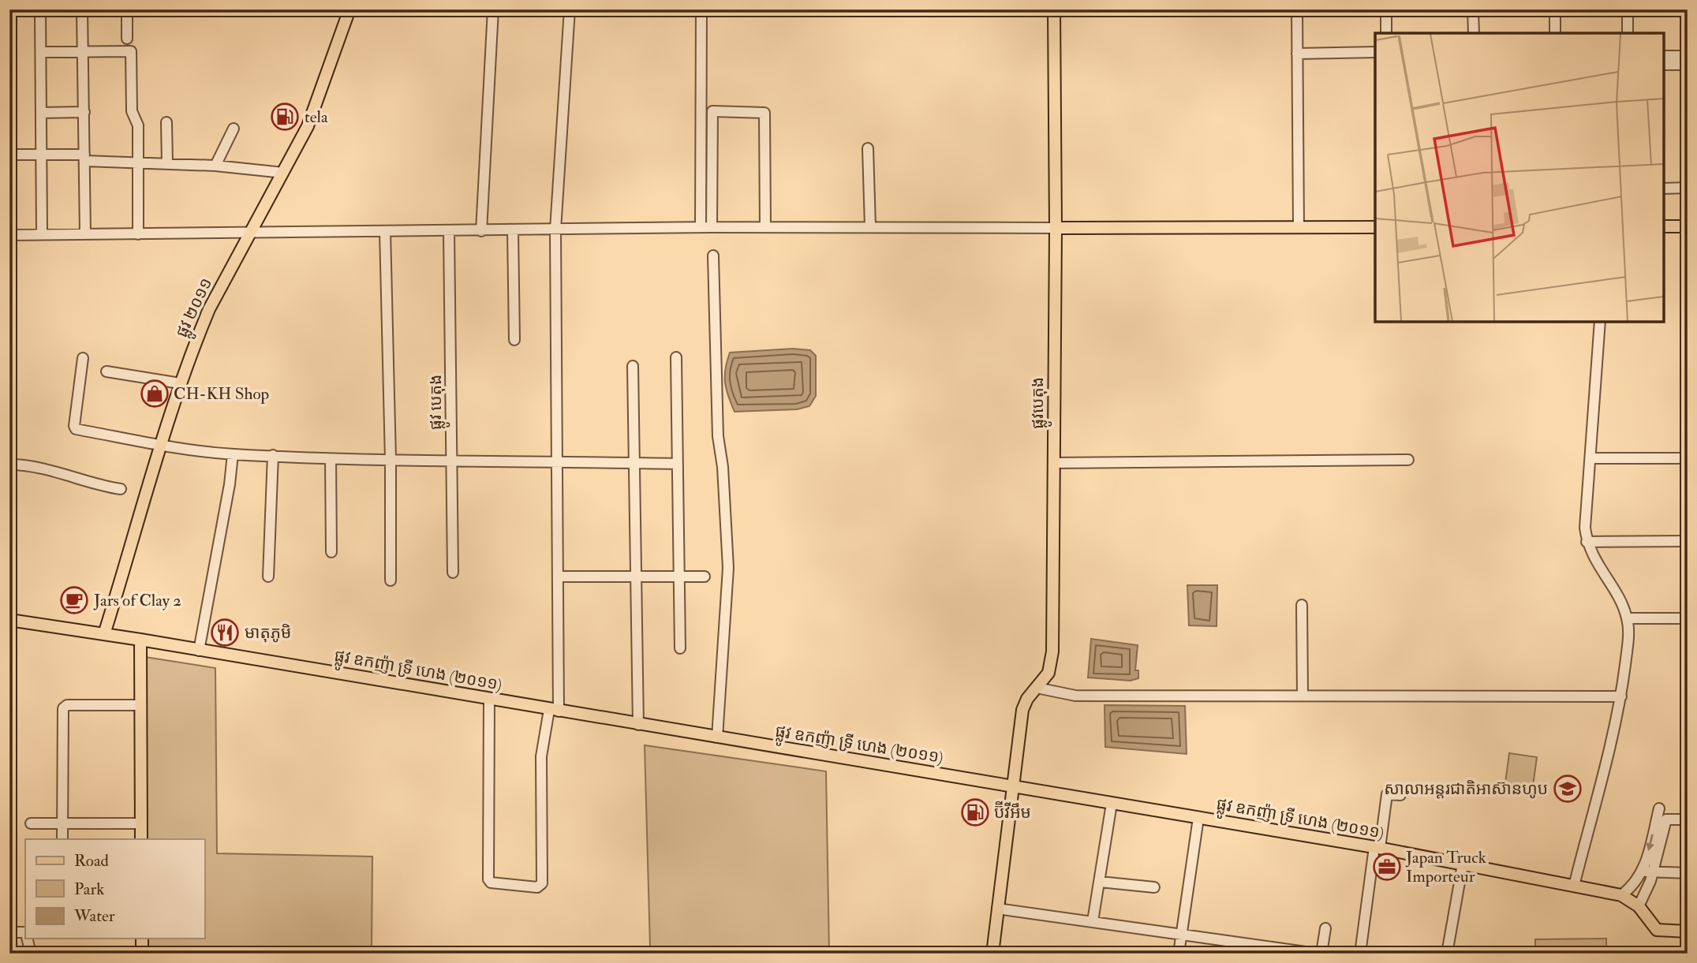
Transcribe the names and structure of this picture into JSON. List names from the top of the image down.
{
  "streets": {
    "main road": ["ផ្លូវ ២០១១", "ផ្លូវបេតុង", "ផ្លូវ ឧកញ៉ា ទ្រី ហេង (២០១១)"],
    "street": ["ផ្លូវ បេតុង"]
  },
  "crossings": [
    ["ផ្លូវ ២០១១", "ផ្លូវ ឧកញ៉ា ទ្រី ហេង (២០១១)"],
    ["ផ្លូវបេតុង", "ផ្លូវ ឧកញ៉ា ទ្រី ហេង (២០១១)"]
  ],
  "places": {
    "fuel station": ["tela", "ប៊ីវីអឹម"],
    "shop": ["CH-KH Shop"],
    "cafe": ["Jars of Clay 2"],
    "restaurant": ["មាតុភូមិ"],
    "school or university": ["សាលាអន្ដរជាតិអាស៊ានហូប"],
    "office": ["Japan Truck Importeur"]
  },
  "legend": ["Road", "Park", "Water"]
}
